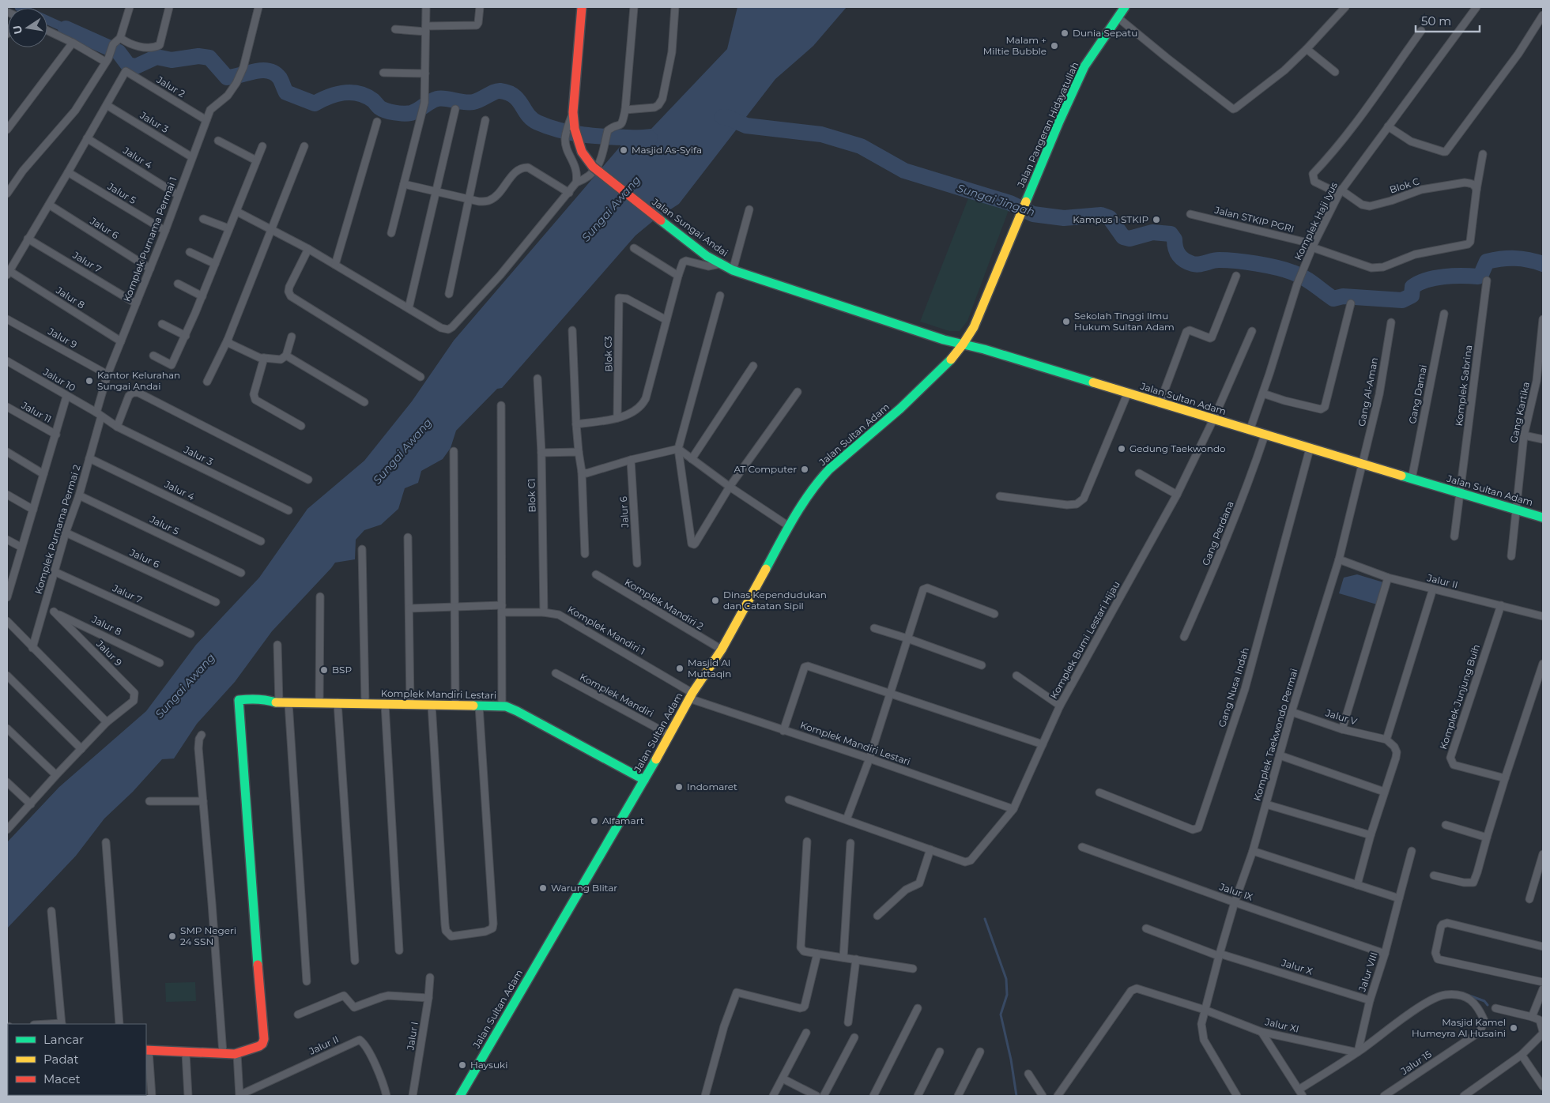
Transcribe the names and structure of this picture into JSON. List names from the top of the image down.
{
  "streets": {
    "main road": [
      "Jalan Pangeran Hidayatullah",
      "Jalan Sungai Andai",
      "Jalan Sultan Adam",
      "Komplek Mandiri Lestari"
    ],
    "street": [
      "Jalur 2",
      "Jalur 3",
      "Jalur 4",
      "Blok C",
      "Jalur 5",
      "Jalan STKIP PGRI",
      "Komplek Haji Iyus",
      "Jalur 6",
      "Komplek Purnama Permai 1",
      "Jalur 7",
      "Jalur 8",
      "Jalur 9",
      "Blok C3",
      "Jalur 10",
      "Komplek Sabrina",
      "Gang Al-Aman",
      "Gang Damai",
      "Jalur 11",
      "Gang Kartika",
      "Blok C1",
      "Komplek Purnama Permai 2",
      "Gang Perdana",
      "Jalur II",
      "Komplek Mandiri 2",
      "Komplek Mandiri 1",
      "Komplek Bumi Lestari Hijau",
      "Gang Nusa Indah",
      "Komplek Mandiri",
      "Komplek Junjung Buih",
      "Jalur V",
      "Komplek Taekwondo Permai",
      "Jalur IX",
      "Jalur X",
      "Jalur VIII",
      "Jalur XI",
      "Jalur I",
      "Jalur 15"
    ]
  },
  "crossings": [
    ["Jalur 2", "Jalur 3"],
    ["Jalur 2", "Komplek Purnama Permai 1"],
    ["Jalur 3", "Komplek Purnama Permai 1"],
    ["Jalur 3", "Jalur 10"],
    ["Jalur 3", "Komplek Purnama Permai 2"],
    ["Jalan Pangeran Hidayatullah", "Jalan Sungai Andai"],
    ["Jalan Pangeran Hidayatullah", "Jalan Sultan Adam"],
    ["Jalur 4", "Komplek Purnama Permai 1"],
    ["Jalur 4", "Komplek Purnama Permai 2"],
    ["Blok C", "Jalan STKIP PGRI"],
    ["Blok C", "Komplek Haji Iyus"],
    ["Jalur 5", "Komplek Purnama Permai 1"],
    ["Jalur 5", "Komplek Purnama Permai 2"],
    ["Jalan STKIP PGRI", "Komplek Haji Iyus"],
    ["Komplek Haji Iyus", "Jalan Sultan Adam"],
    ["Jalan Sungai Andai", "Jalan Sultan Adam"],
    ["Jalur 6", "Komplek Purnama Permai 1"],
    ["Jalur 6", "Komplek Purnama Permai 2"],
    ["Komplek Purnama Permai 1", "Jalur 7"],
    ["Komplek Purnama Permai 1", "Jalur 8"],
    ["Komplek Purnama Permai 1", "Jalur 9"],
    ["Komplek Purnama Permai 1", "Jalur 10"],
    ["Komplek Purnama Permai 1", "Komplek Purnama Permai 2"],
    ["Jalur 7", "Komplek Purnama Permai 2"],
    ["Jalur 8", "Jalur 9"],
    ["Jalur 8", "Komplek Purnama Permai 2"],
    ["Jalur 10", "Komplek Purnama Permai 2"],
    ["Komplek Sabrina", "Jalan Sultan Adam"],
    ["Gang Al-Aman", "Jalan Sultan Adam"],
    ["Gang Al-Aman", "Komplek Taekwondo Permai"],
    ["Gang Damai", "Jalan Sultan Adam"],
    ["Jalan Sultan Adam", "Gang Kartika"],
    ["Jalan Sultan Adam", "Gang Perdana"],
    ["Jalan Sultan Adam", "Komplek Mandiri 2"],
    ["Jalan Sultan Adam", "Komplek Mandiri 1"],
    ["Jalan Sultan Adam", "Komplek Bumi Lestari Hijau"],
    ["Jalan Sultan Adam", "Gang Nusa Indah"],
    ["Jalan Sultan Adam", "Komplek Mandiri Lestari"],
    ["Jalan Sultan Adam", "Komplek Mandiri"],
    ["Jalan Sultan Adam", "Komplek Taekwondo Permai"],
    ["Blok C1", "Komplek Mandiri 1"],
    ["Jalur II", "Komplek Junjung Buih"],
    ["Jalur II", "Komplek Taekwondo Permai"],
    ["Komplek Mandiri 1", "Komplek Mandiri Lestari"],
    ["Komplek Bumi Lestari Hijau", "Komplek Mandiri Lestari"],
    ["Jalur V", "Komplek Taekwondo Permai"],
    ["Komplek Taekwondo Permai", "Jalur IX"],
    ["Komplek Taekwondo Permai", "Jalur X"],
    ["Komplek Taekwondo Permai", "Jalur XI"],
    ["Jalur IX", "Jalur VIII"],
    ["Jalur X", "Jalur VIII"],
    ["Jalur VIII", "Jalur XI"],
    ["Jalur VIII", "Jalur 15"],
    ["Jalur XI", "Jalur 15"]
  ],
  "water": ["Sungai Jingah", "Sungai Awang"],
  "places": [
    "Dunia Sepatu",
    "Malam + Miltie Bubble",
    "Masjid As-Syifa",
    "Kampus 1 STKIP",
    "Sekolah Tinggi Ilmu Hukum Sultan Adam",
    "Kantor Kelurahan Sungai Andai",
    "Gedung Taekwondo",
    "AT Computer",
    "Dinas Kependudukan dan Catatan Sipil",
    "Masjid Al Muttaqin",
    "BSP",
    "Indomaret",
    "Alfamart",
    "Warung Blitar",
    "SMP Negeri 24 SSN",
    "Masjid Kamel Humeyra Al Husaini",
    "Haysuki"
  ],
  "legend": ["Lancar", "Padat", "Macet"],
  "scale_bar": "50 m",
  "north": "left"
}
